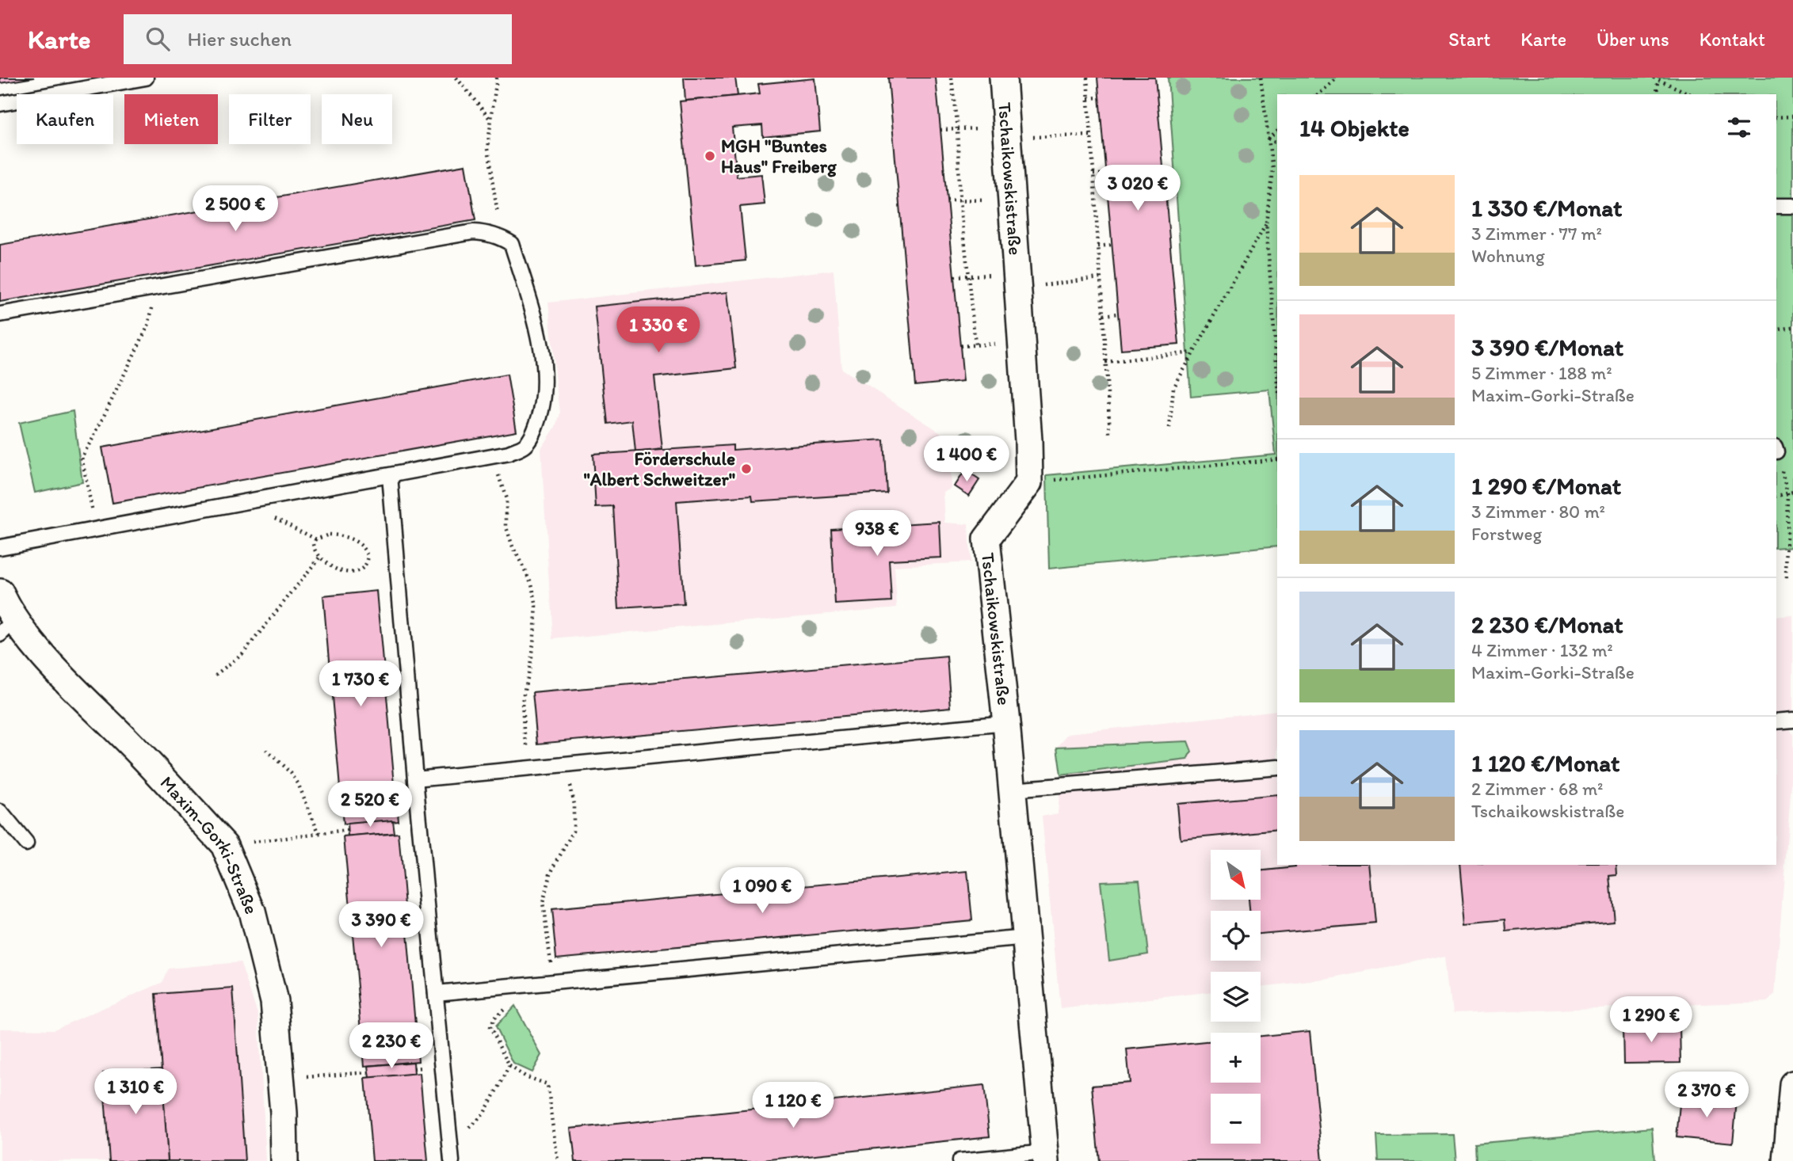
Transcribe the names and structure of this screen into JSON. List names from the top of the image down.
{
  "streets": {
    "street": ["Tschaikowskistraße", "Maxim-Gorki-Straße"]
  },
  "places": ["MGH \"Buntes Haus\" Freiberg", "Förderschule \"Albert Schweitzer\""],
  "north": "bottom right",
  "page": {
    "header": "Karte",
    "search": "Hier suchen",
    "nav": [
      "Start",
      "Karte",
      "Über uns",
      "Kontakt"
    ],
    "chip": [
      "Kaufen",
      "Mieten",
      "Filter",
      "Neu"
    ],
    "heading": "14 Objekte",
    "list": [
      {
        "name": "1 330 €/Monat",
        "note": "3 Zimmer · 77 m² · Wohnung"
      },
      {
        "name": "3 390 €/Monat",
        "note": "5 Zimmer · 188 m² · Maxim-Gorki-Straße"
      },
      {
        "name": "1 290 €/Monat",
        "note": "3 Zimmer · 80 m² · Forstweg"
      },
      {
        "name": "2 230 €/Monat",
        "note": "4 Zimmer · 132 m² · Maxim-Gorki-Straße"
      },
      {
        "name": "1 120 €/Monat",
        "note": "2 Zimmer · 68 m² · Tschaikowskistraße"
      }
    ],
    "price": [
      "3 020 €",
      "2 500 €",
      "1 330 €",
      "1 400 €",
      "938 €",
      "1 730 €",
      "2 520 €",
      "1 090 €",
      "3 390 €",
      "1 290 €",
      "2 230 €",
      "1 310 €",
      "2 370 €",
      "1 120 €"
    ],
    "map_buttons": ["+", "−"]
  }
}
